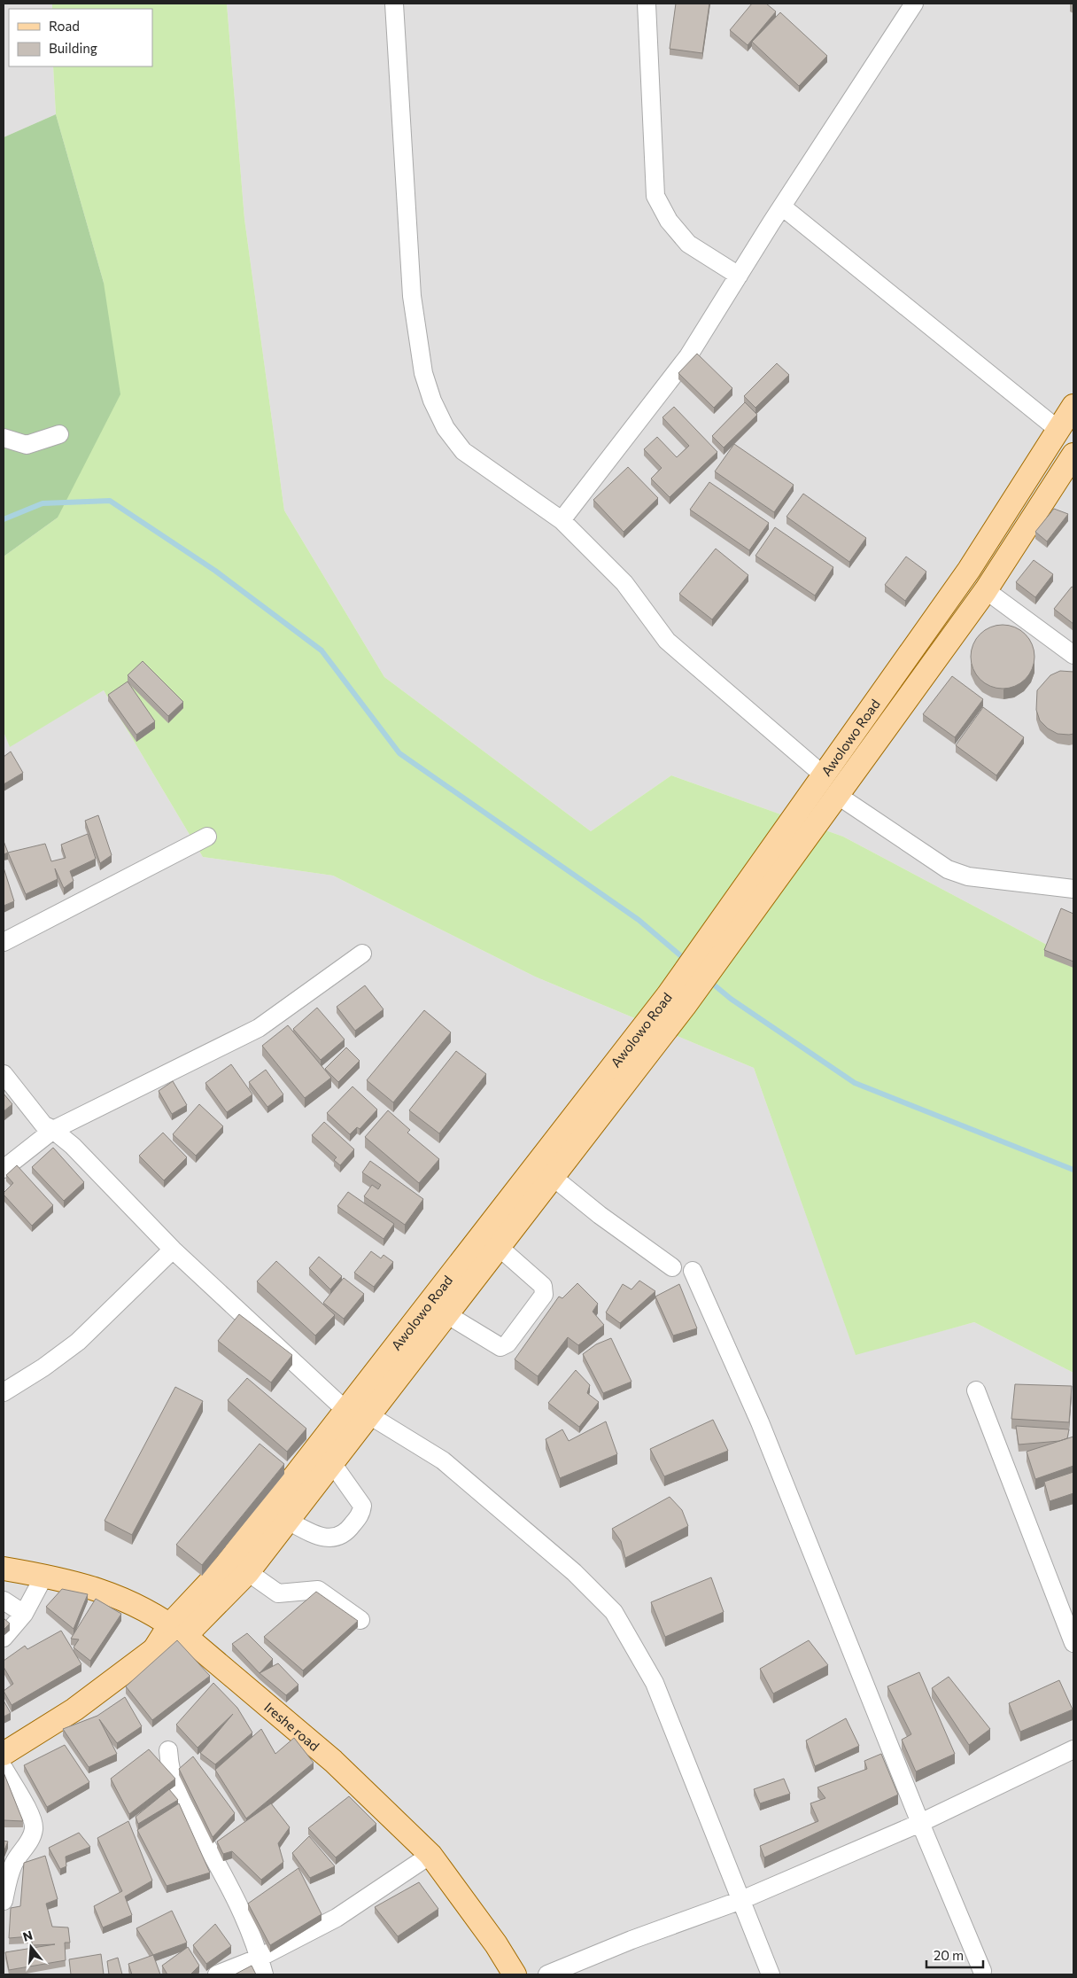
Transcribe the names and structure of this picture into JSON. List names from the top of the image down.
{
  "streets": {
    "main road": ["Awolowo Road", "Ireshe road"]
  },
  "crossings": [
    ["Awolowo Road", "Ireshe road"]
  ],
  "legend": ["Road", "Building"],
  "scale_bar": "20 m",
  "north": "top"
}
